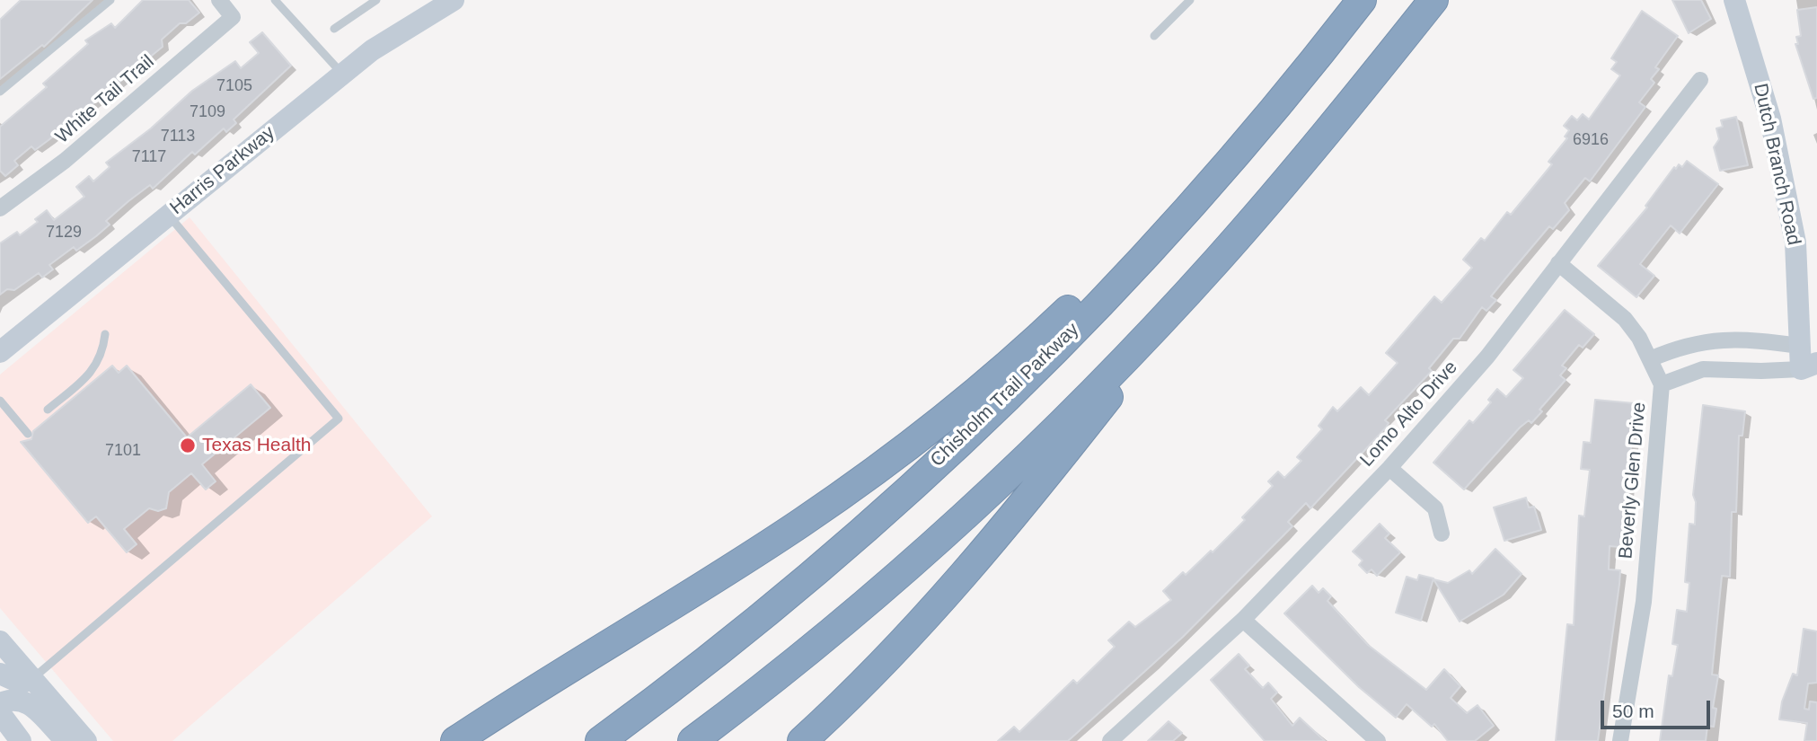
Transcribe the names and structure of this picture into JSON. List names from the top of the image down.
{
  "streets": {
    "highway": ["Chisholm Trail Parkway"],
    "street": [
      "White Tail Trail",
      "Dutch Branch Road",
      "Harris Parkway",
      "Lomo Alto Drive",
      "Beverly Glen Drive"
    ]
  },
  "crossings": [
    ["Lomo Alto Drive", "Beverly Glen Drive"]
  ],
  "places": ["Texas Health"],
  "house_numbers": [
    "7105",
    "7109",
    "7113",
    "6916",
    "7117",
    "7129",
    "7101"
  ],
  "scale_bar": "50 m"
}
